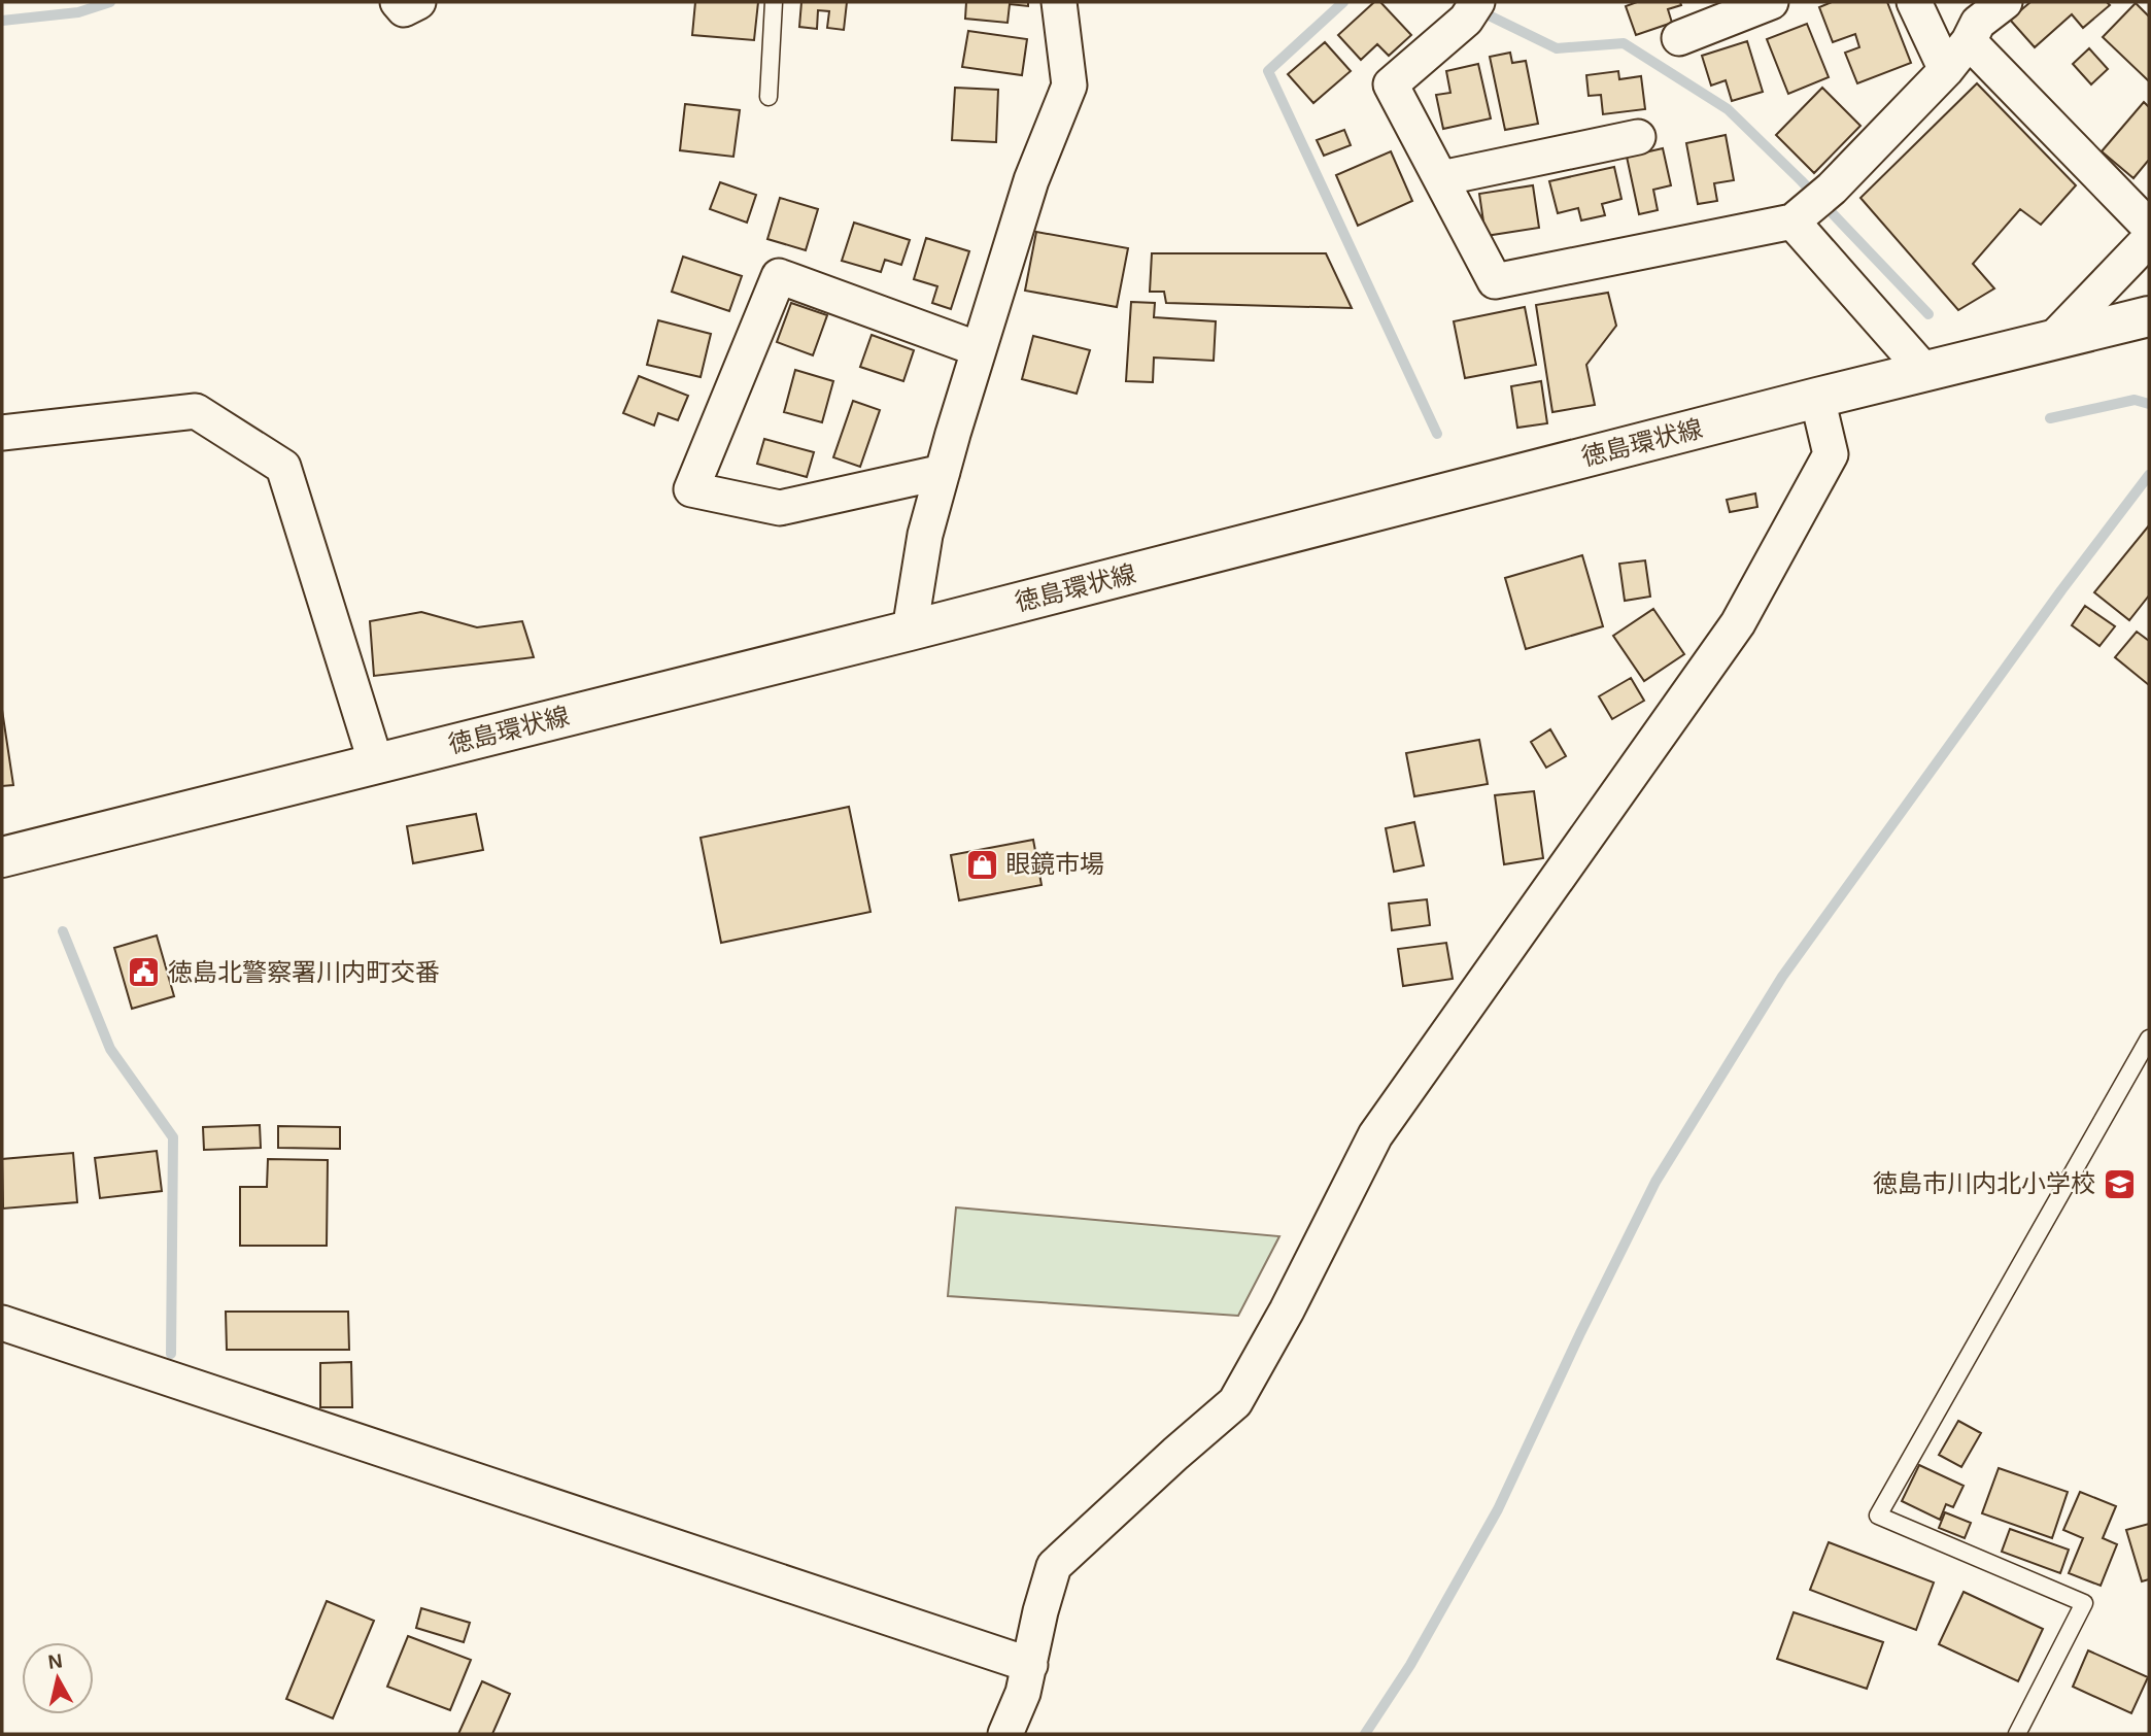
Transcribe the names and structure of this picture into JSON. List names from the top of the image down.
{
  "streets": {
    "main road": ["徳島環状線"]
  },
  "places": {
    "shop": ["眼鏡市場"],
    "public building": ["徳島北警察署川内町交番"],
    "school or university": ["徳島市川内北小学校"]
  },
  "north": "top"
}
